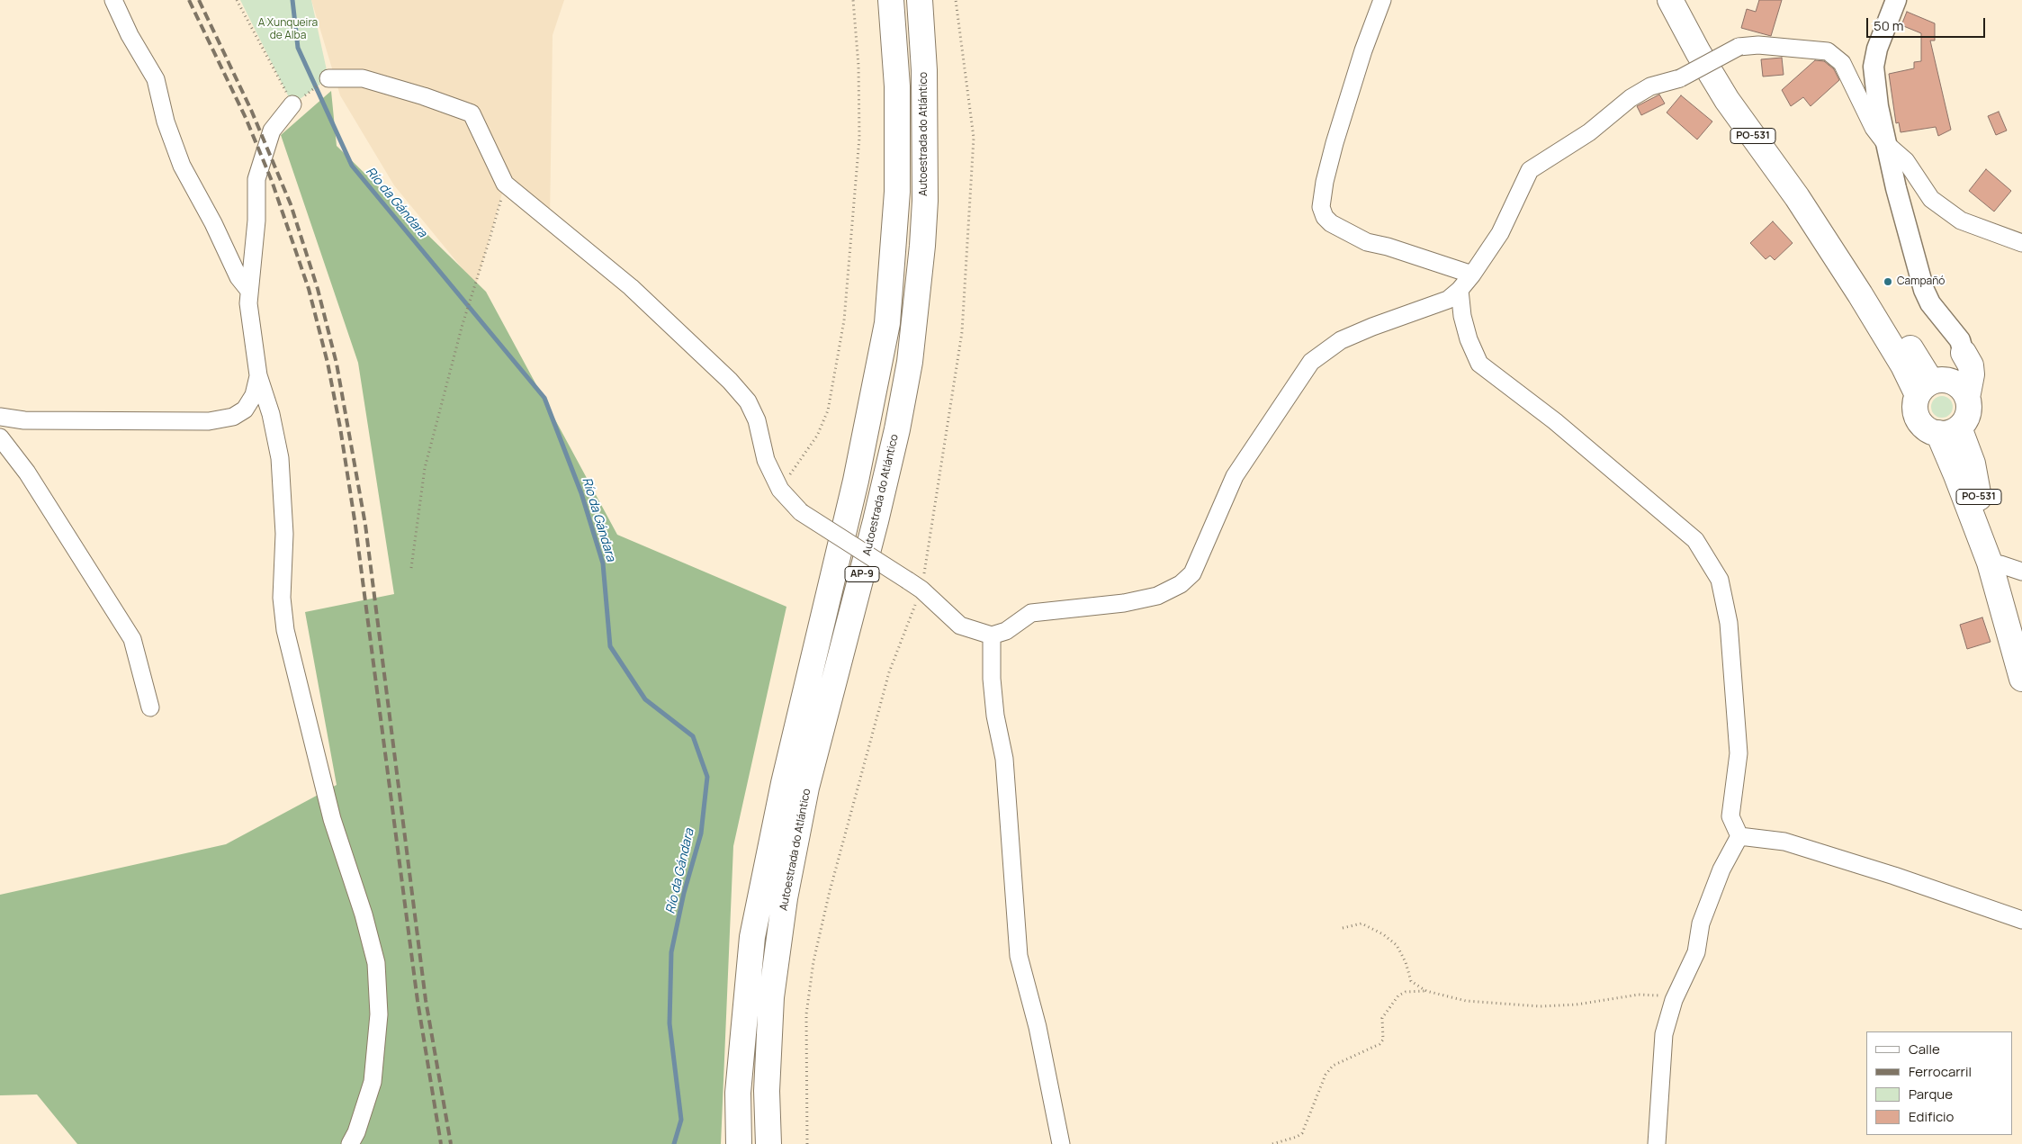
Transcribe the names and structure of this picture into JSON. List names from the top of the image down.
{
  "streets": {
    "main road": ["Autoestrada do Atlántico", "PO-531", "AP-9"]
  },
  "water": ["Río da Gándara"],
  "parks": ["A Xunqueira de Alba"],
  "places": ["Campañó"],
  "legend": [
    "Calle",
    "Ferrocarril",
    "Parque",
    "Edificio"
  ],
  "scale_bar": "50 m"
}
